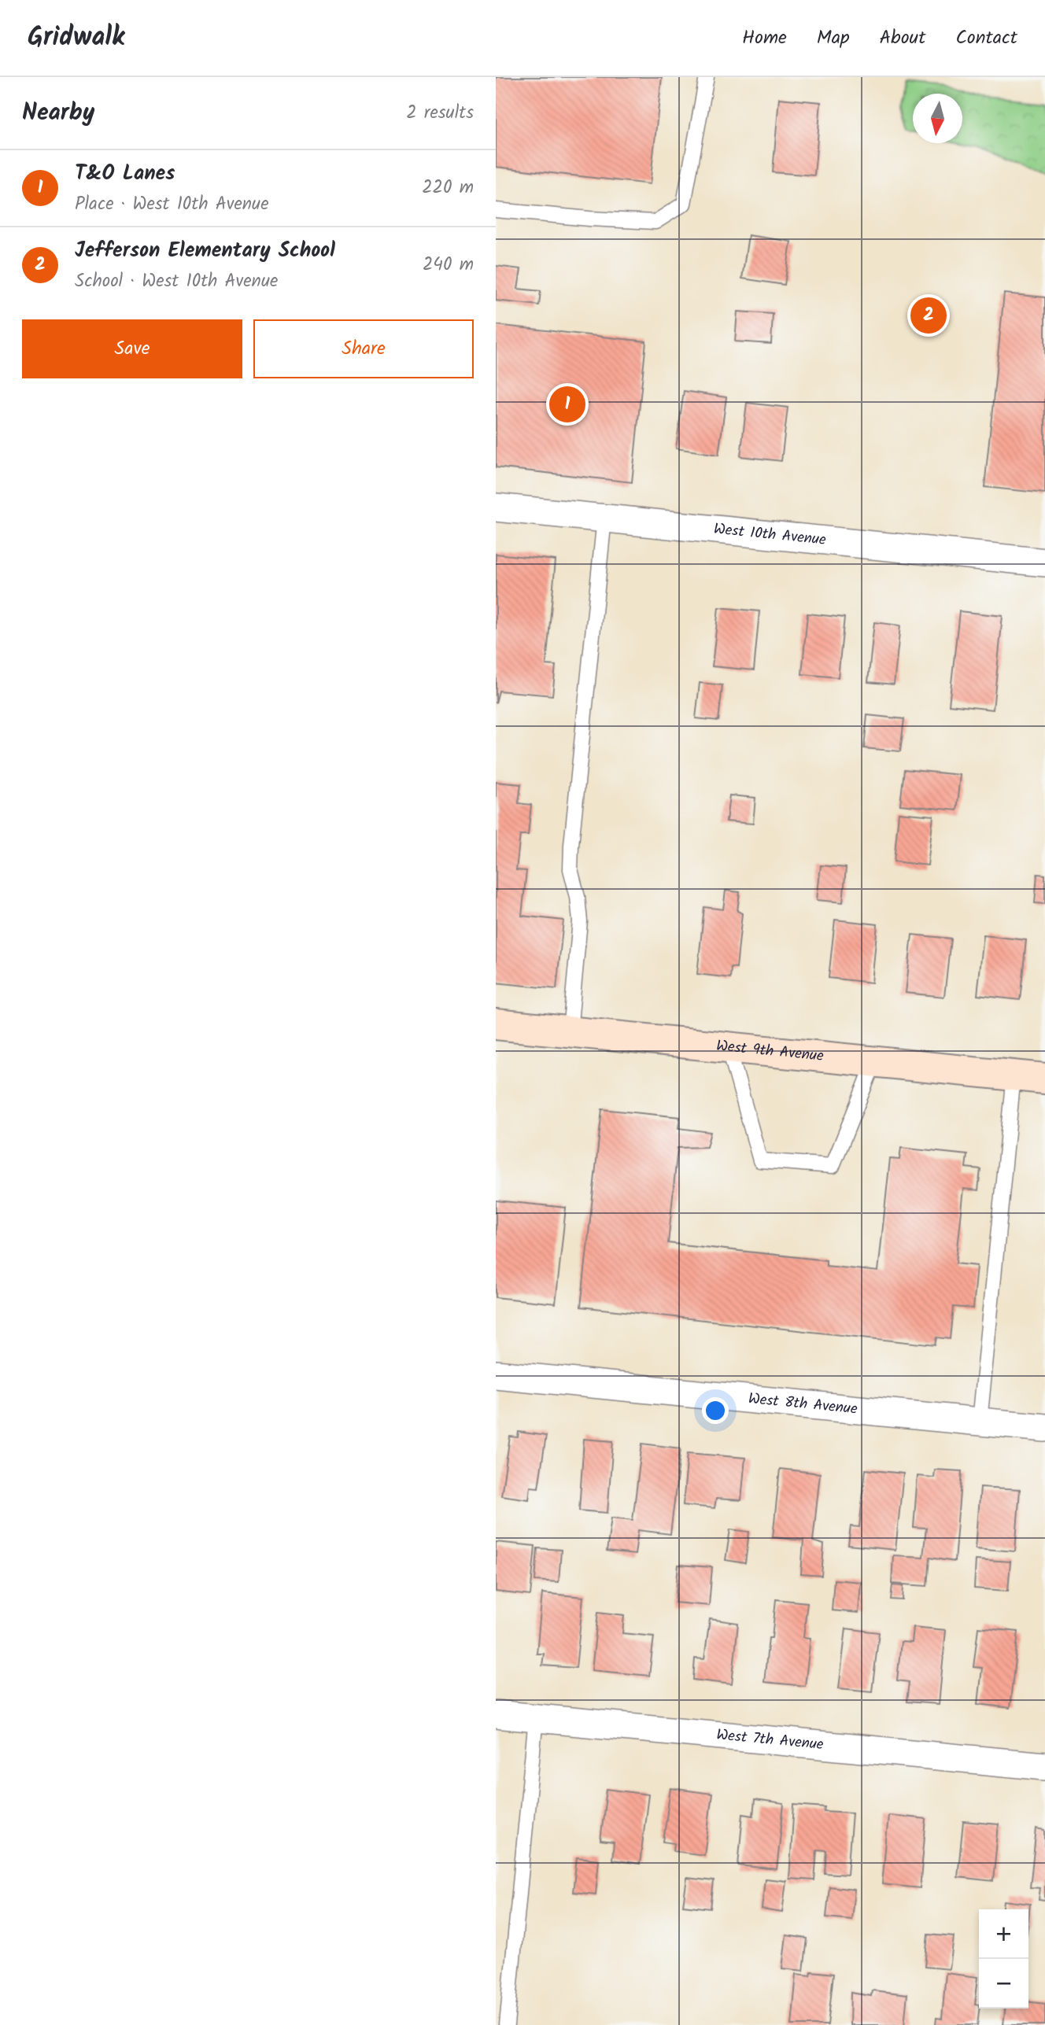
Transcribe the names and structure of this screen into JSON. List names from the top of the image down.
{
  "streets": {
    "main road": ["West 9th Avenue"],
    "street": ["West 10th Avenue", "West 8th Avenue", "West 7th Avenue"]
  },
  "north": "bottom",
  "page": {
    "header": "Gridwalk",
    "nav": [
      "Home",
      "Map",
      "About",
      "Contact"
    ],
    "heading": ["Nearby", "2 results"],
    "list": [
      {
        "mark": "1",
        "name": "T&O Lanes",
        "note": "Place · West 10th Avenue",
        "value": "220 m"
      },
      {
        "mark": "2",
        "name": "Jefferson Elementary School",
        "note": "School · West 10th Avenue",
        "value": "240 m"
      }
    ],
    "pins": ["2", "1"],
    "buttons": ["Save", "Share"],
    "map_buttons": ["+", "−"]
  }
}
